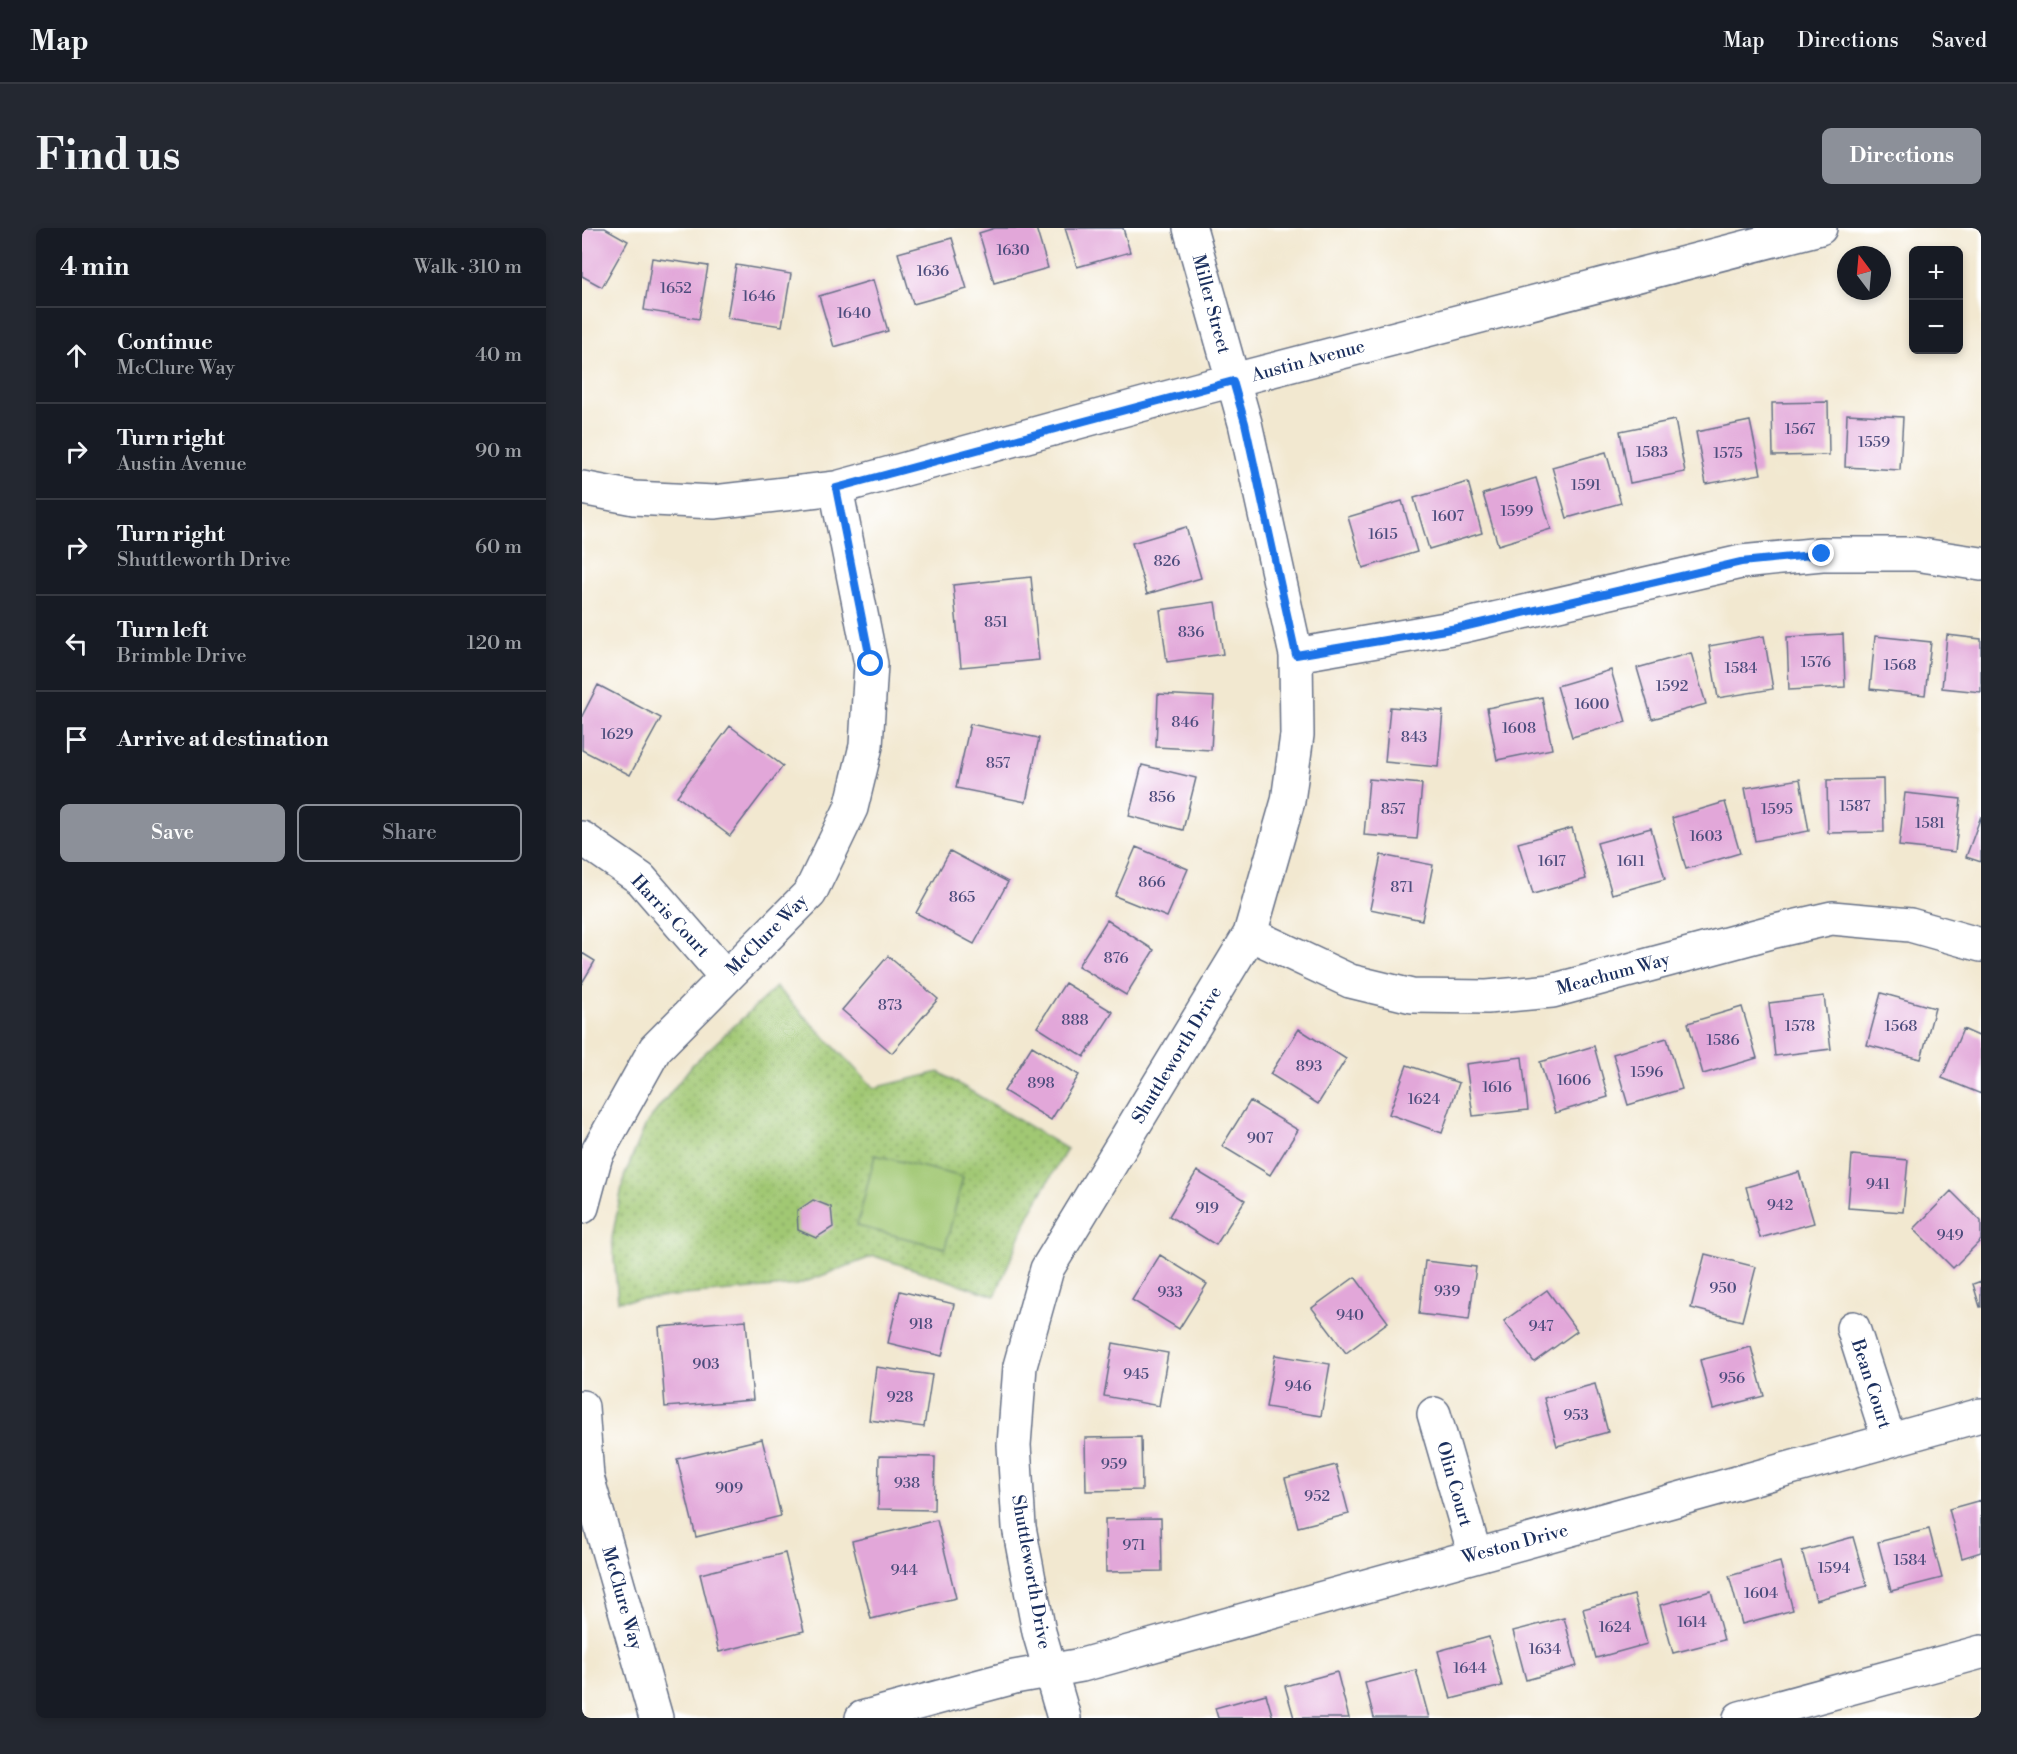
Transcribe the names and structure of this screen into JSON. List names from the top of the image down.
{
  "streets": {
    "street": [
      "Miller Street",
      "Austin Avenue",
      "Harris Court",
      "McClure Way",
      "Meachum Way",
      "Shuttleworth Drive",
      "Bean Court",
      "Olin Court",
      "Weston Drive"
    ]
  },
  "crossings": [
    ["Miller Street", "Austin Avenue"],
    ["Miller Street", "Shuttleworth Drive"],
    ["Austin Avenue", "McClure Way"],
    ["Austin Avenue", "Shuttleworth Drive"],
    ["Harris Court", "McClure Way"],
    ["Meachum Way", "Shuttleworth Drive"],
    ["Shuttleworth Drive", "Weston Drive"],
    ["Bean Court", "Weston Drive"],
    ["Olin Court", "Weston Drive"]
  ],
  "house_numbers": [
    "1630",
    "1636",
    "1652",
    "1646",
    "1640",
    "1567",
    "1559",
    "1583",
    "1575",
    "1591",
    "1599",
    "1607",
    "1615",
    "826",
    "851",
    "836",
    "1576",
    "1568",
    "1584",
    "1592",
    "1600",
    "846",
    "1608",
    "1629",
    "843",
    "857",
    "856",
    "1587",
    "857",
    "1595",
    "1581",
    "1603",
    "1617",
    "1611",
    "866",
    "871",
    "865",
    "876",
    "873",
    "888",
    "1578",
    "1568",
    "1586",
    "893",
    "1596",
    "1606",
    "898",
    "1616",
    "1624",
    "907",
    "941",
    "942",
    "919",
    "949",
    "950",
    "939",
    "933",
    "940",
    "918",
    "947",
    "903",
    "945",
    "956",
    "946",
    "928",
    "953",
    "959",
    "938",
    "909",
    "952",
    "971",
    "1584",
    "1594",
    "944",
    "1604",
    "1614",
    "1624",
    "1634",
    "1644"
  ],
  "north": "top",
  "page": {
    "header": "Map",
    "nav": ["Map", "Directions", "Saved"],
    "buttons": [
      "Directions",
      ["Save", "Share"]
    ],
    "title": "Find us",
    "heading": ["4 min", "Walk · 310 m"],
    "map_buttons": ["+", "−"],
    "list": [
      ["Continue", "McClure Way", "40 m"],
      ["Turn right", "Austin Avenue", "90 m"],
      ["Turn right", "Shuttleworth Drive", "60 m"],
      ["Turn left", "Brimble Drive", "120 m"],
      "Arrive at destination"
    ]
  }
}
